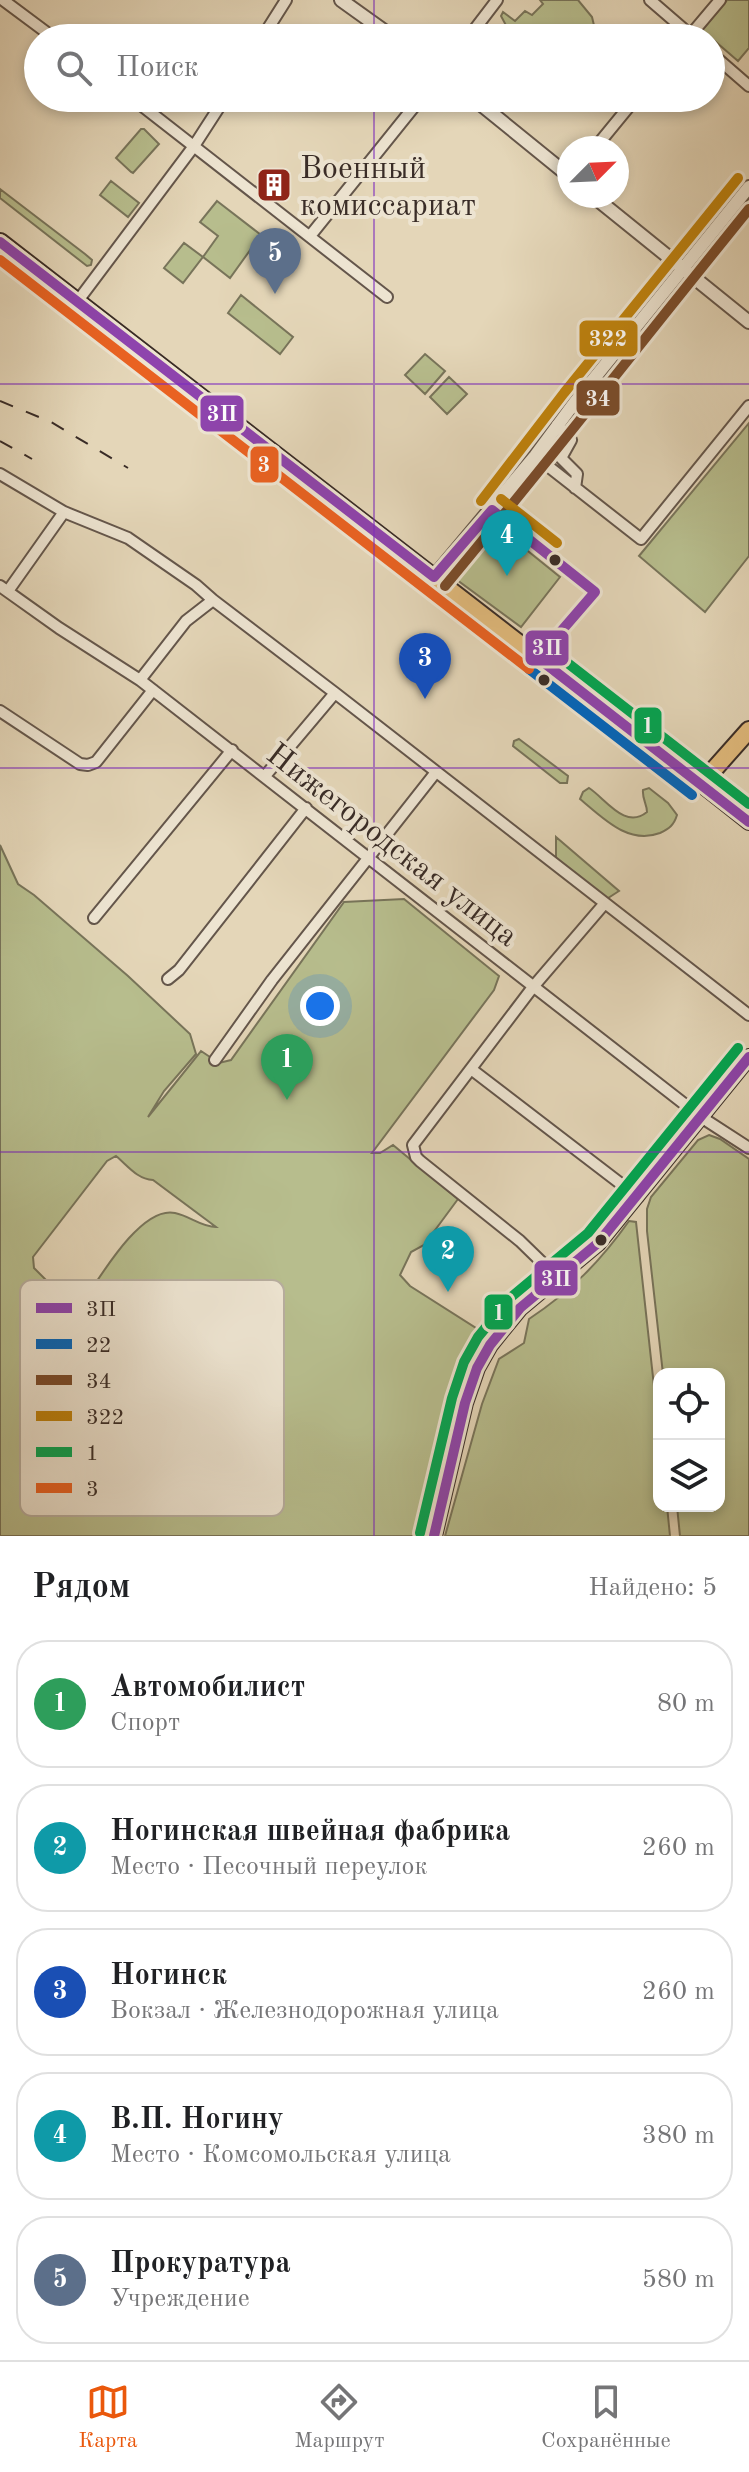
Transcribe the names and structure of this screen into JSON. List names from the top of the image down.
{
  "streets": {
    "street": ["Нижегородская улица"]
  },
  "places": {
    "building": ["Военный комиссариат"]
  },
  "lines": [
    "transit line 322",
    "transit line 34",
    "transit line 3П",
    "transit line 3",
    "transit line 1",
    "transit line 22"
  ],
  "legend": [
    "3П",
    "22",
    "34",
    "322",
    "1",
    "3"
  ],
  "north": "top right",
  "page": {
    "search": "Поиск",
    "pins": [
      "5",
      "4",
      "3",
      "1",
      "2"
    ],
    "heading": ["Рядом", "Найдено: 5"],
    "list": [
      {
        "mark": "1",
        "name": "Автомобилист",
        "note": "Спорт",
        "value": "80 m"
      },
      {
        "mark": "2",
        "name": "Ногинская швейная фабрика",
        "note": "Место · Песочный переулок",
        "value": "260 m"
      },
      {
        "mark": "3",
        "name": "Ногинск",
        "note": "Вокзал · Железнодорожная улица",
        "value": "260 m"
      },
      {
        "mark": "4",
        "name": "В.П. Ногину",
        "note": "Место · Комсомольская улица",
        "value": "380 m"
      },
      {
        "mark": "5",
        "name": "Прокуратура",
        "note": "Учреждение",
        "value": "580 m"
      }
    ],
    "nav": ["Карта", "Маршрут", "Сохранённые"]
  }
}
